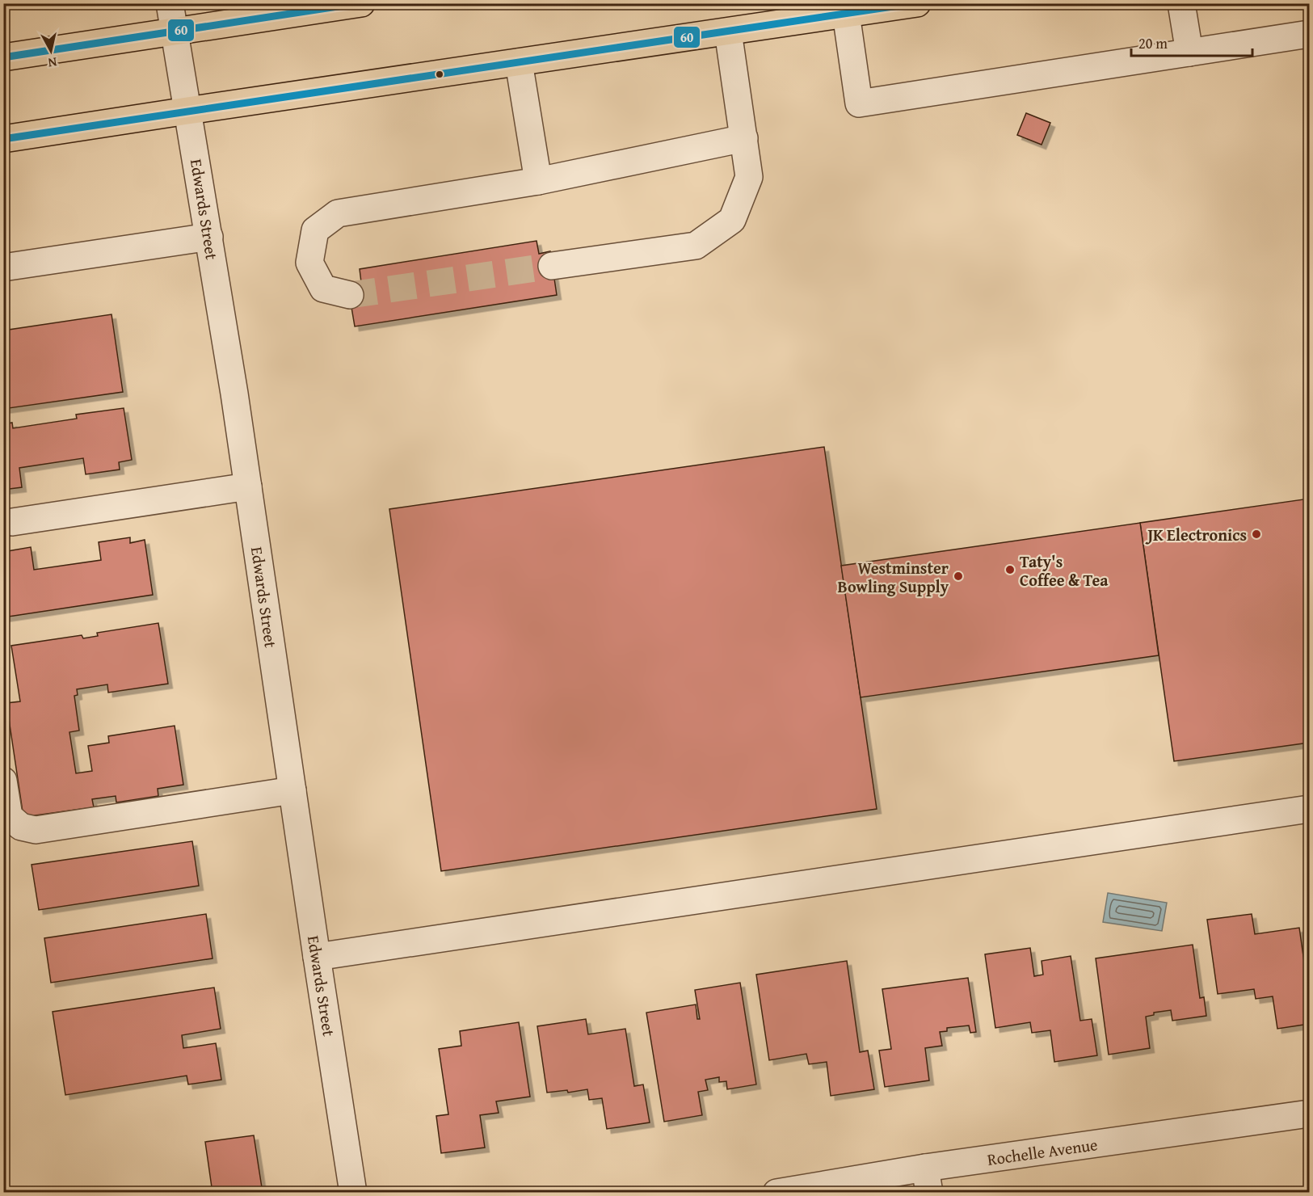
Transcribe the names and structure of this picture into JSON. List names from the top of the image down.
{
  "streets": {
    "street": ["Edwards Street", "Rochelle Avenue"]
  },
  "places": ["JK Electronics", "Taty's Coffee & Tea", "Westminster Bowling Supply"],
  "lines": ["transit line 60"],
  "scale_bar": "20 m",
  "north": "bottom"
}
